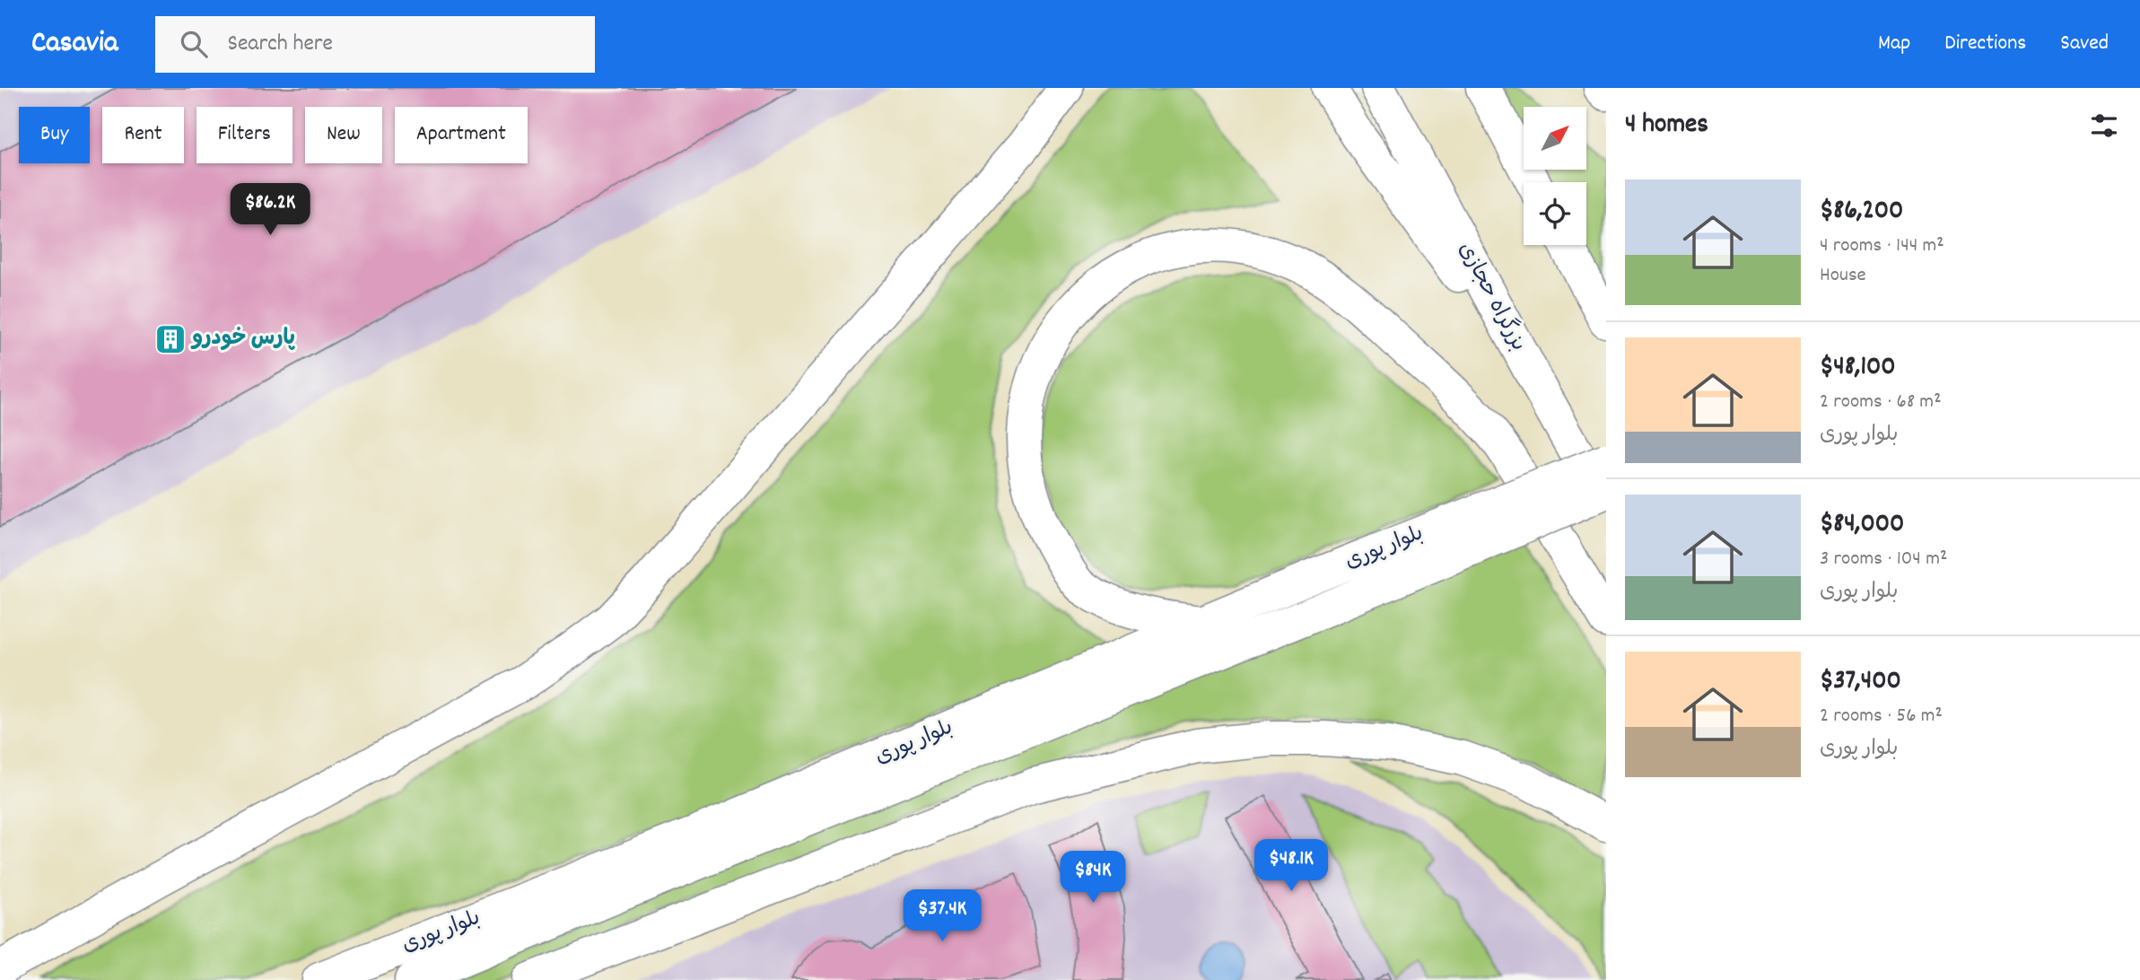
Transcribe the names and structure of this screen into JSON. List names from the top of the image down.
{
  "streets": {
    "main road": ["بزرگراه حجازی", "بلوار پوری"]
  },
  "places": {
    "building": ["پارس خودرو"]
  },
  "north": "top right",
  "page": {
    "header": "Casavia",
    "search": "Search here",
    "nav": ["Map", "Directions", "Saved"],
    "heading": "4 homes",
    "chip": [
      "Buy",
      "Rent",
      "Filters",
      "New",
      "Apartment"
    ],
    "list": [
      {
        "name": "$86,200",
        "note": "4 rooms · 144 m² · House"
      },
      {
        "name": "$48,100",
        "note": "2 rooms · 68 m² · بلوار پوری"
      },
      {
        "name": "$84,000",
        "note": "3 rooms · 104 m² · بلوار پوری"
      },
      {
        "name": "$37,400",
        "note": "2 rooms · 56 m² · بلوار پوری"
      }
    ],
    "price": [
      "$86.2K",
      "$48.1K",
      "$84K",
      "$37.4K"
    ]
  }
}
